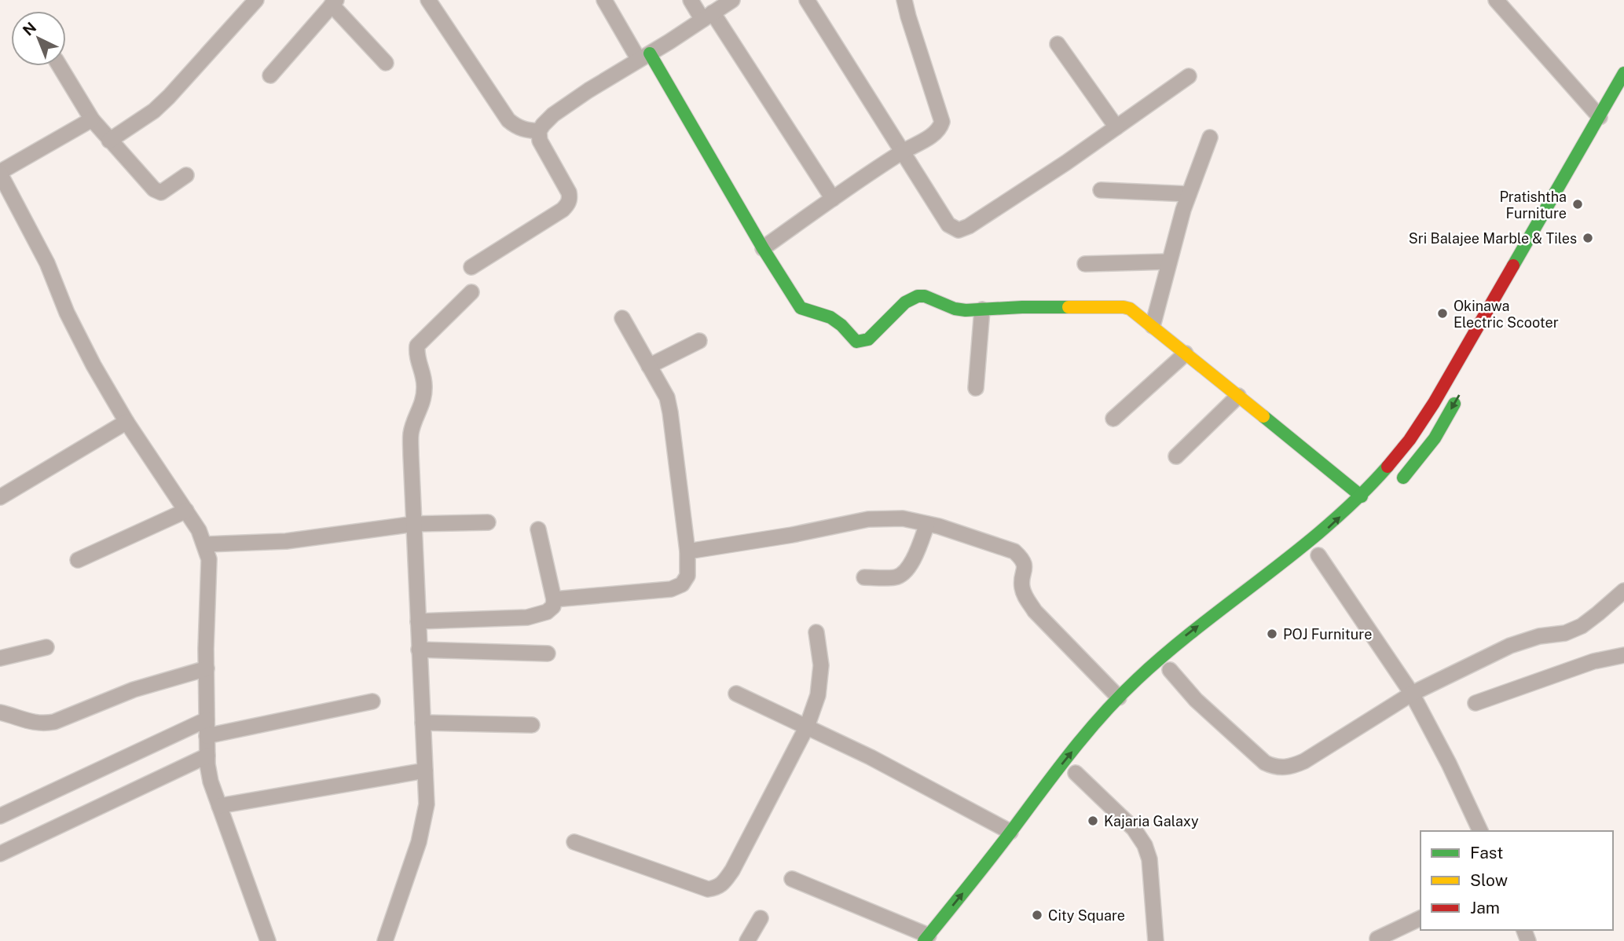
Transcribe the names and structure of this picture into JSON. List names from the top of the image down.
{
  "places": [
    "Pratishtha Furniture",
    "Sri Balajee Marble & Tiles",
    "Okinawa Electric Scooter",
    "POJ Furniture",
    "Kajaria Galaxy",
    "City Square"
  ],
  "legend": ["Fast", "Slow", "Jam"],
  "north": "top left"
}
